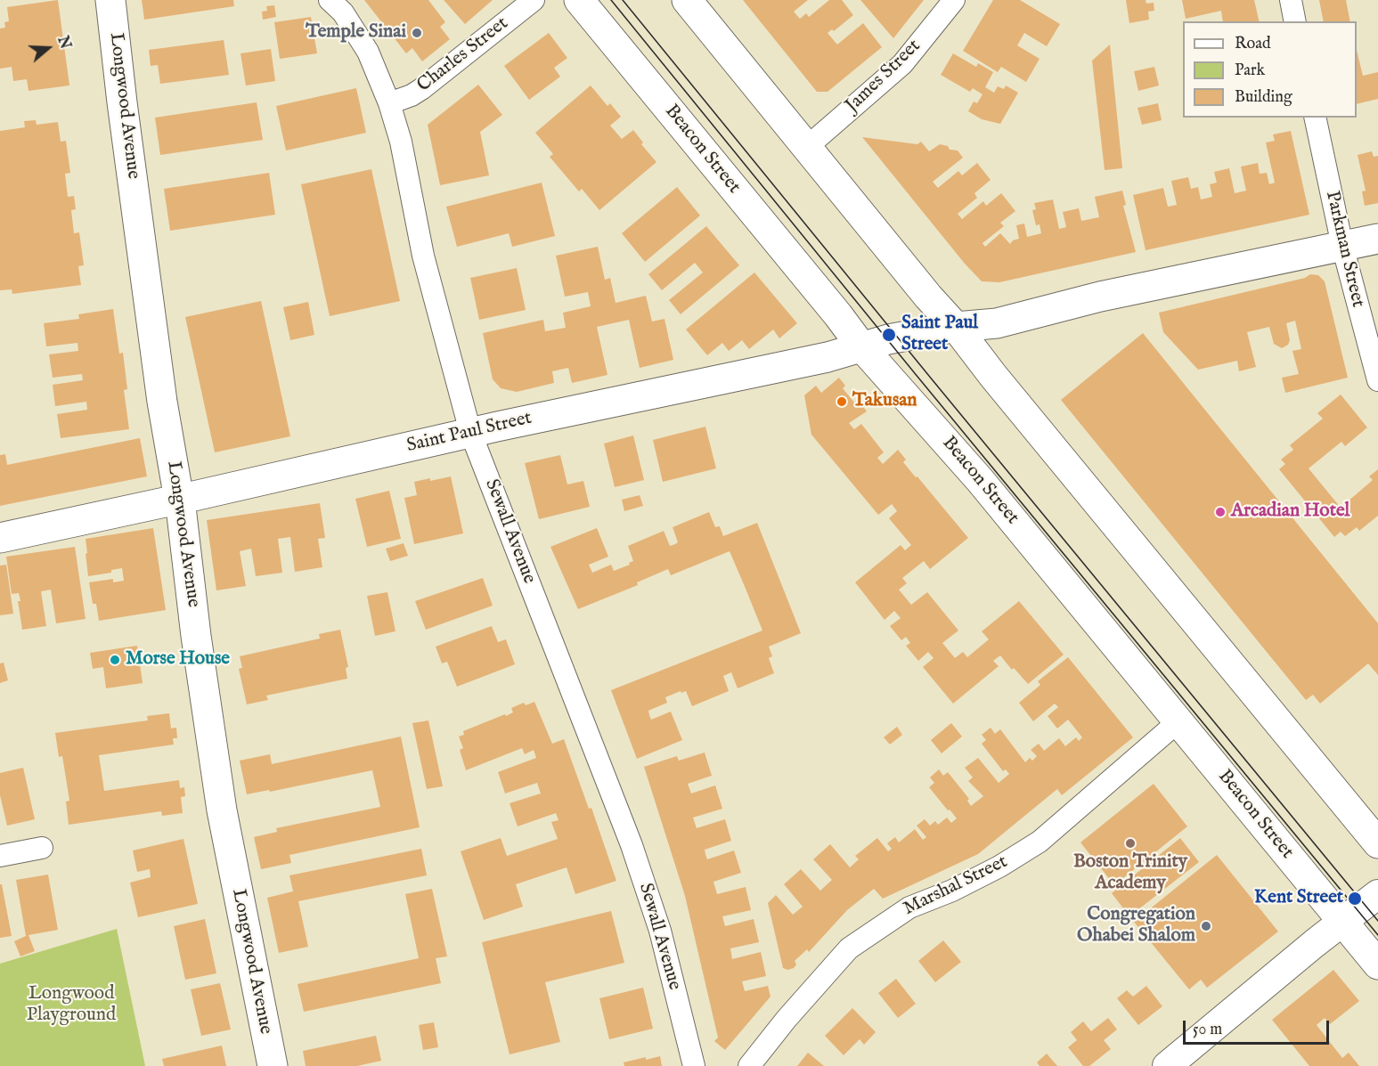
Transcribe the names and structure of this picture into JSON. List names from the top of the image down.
{
  "streets": {
    "main road": ["Longwood Avenue", "Beacon Street", "Saint Paul Street"],
    "street": [
      "Charles Street",
      "James Street",
      "Parkman Street",
      "Sewall Avenue",
      "Marshal Street"
    ]
  },
  "crossings": [
    ["Charles Street", "Sewall Avenue"],
    ["Longwood Avenue", "Saint Paul Street"],
    ["Beacon Street", "Saint Paul Street"],
    ["Beacon Street", "Marshal Street"],
    ["Parkman Street", "Saint Paul Street"],
    ["Saint Paul Street", "Sewall Avenue"]
  ],
  "parks": ["Longwood Playground"],
  "places": [
    "Temple Sinai",
    "Saint Paul Street",
    "Takusan",
    "Arcadian Hotel",
    "Morse House",
    "Boston Trinity Academy",
    "Kent Street",
    "Congregation Ohabei Shalom"
  ],
  "legend": ["Road", "Park", "Building"],
  "scale_bar": "50 m",
  "north": "right"
}
